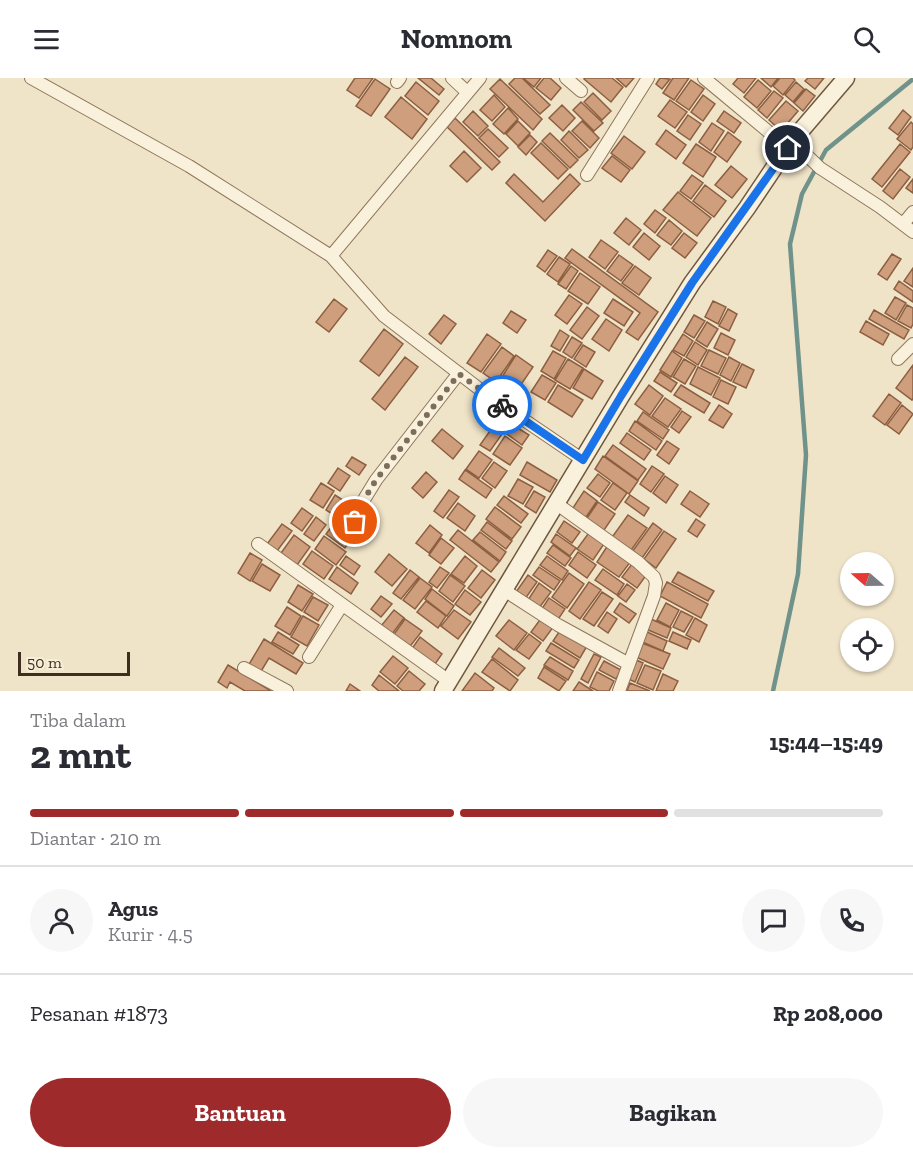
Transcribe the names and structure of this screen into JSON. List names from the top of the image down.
{
  "scale_bar": "50 m",
  "north": "left",
  "page": {
    "header": "Nomnom",
    "scale": "50 m",
    "heading": ["2 mnt", "Tiba dalam", "15:44–15:49"],
    "panel": [
      "Agus",
      "Kurir · 4.5",
      "Pesanan #1873",
      "Rp 208,000"
    ],
    "bar": "Diantar · 210 m",
    "buttons": ["Bantuan", "Bagikan"]
  }
}
